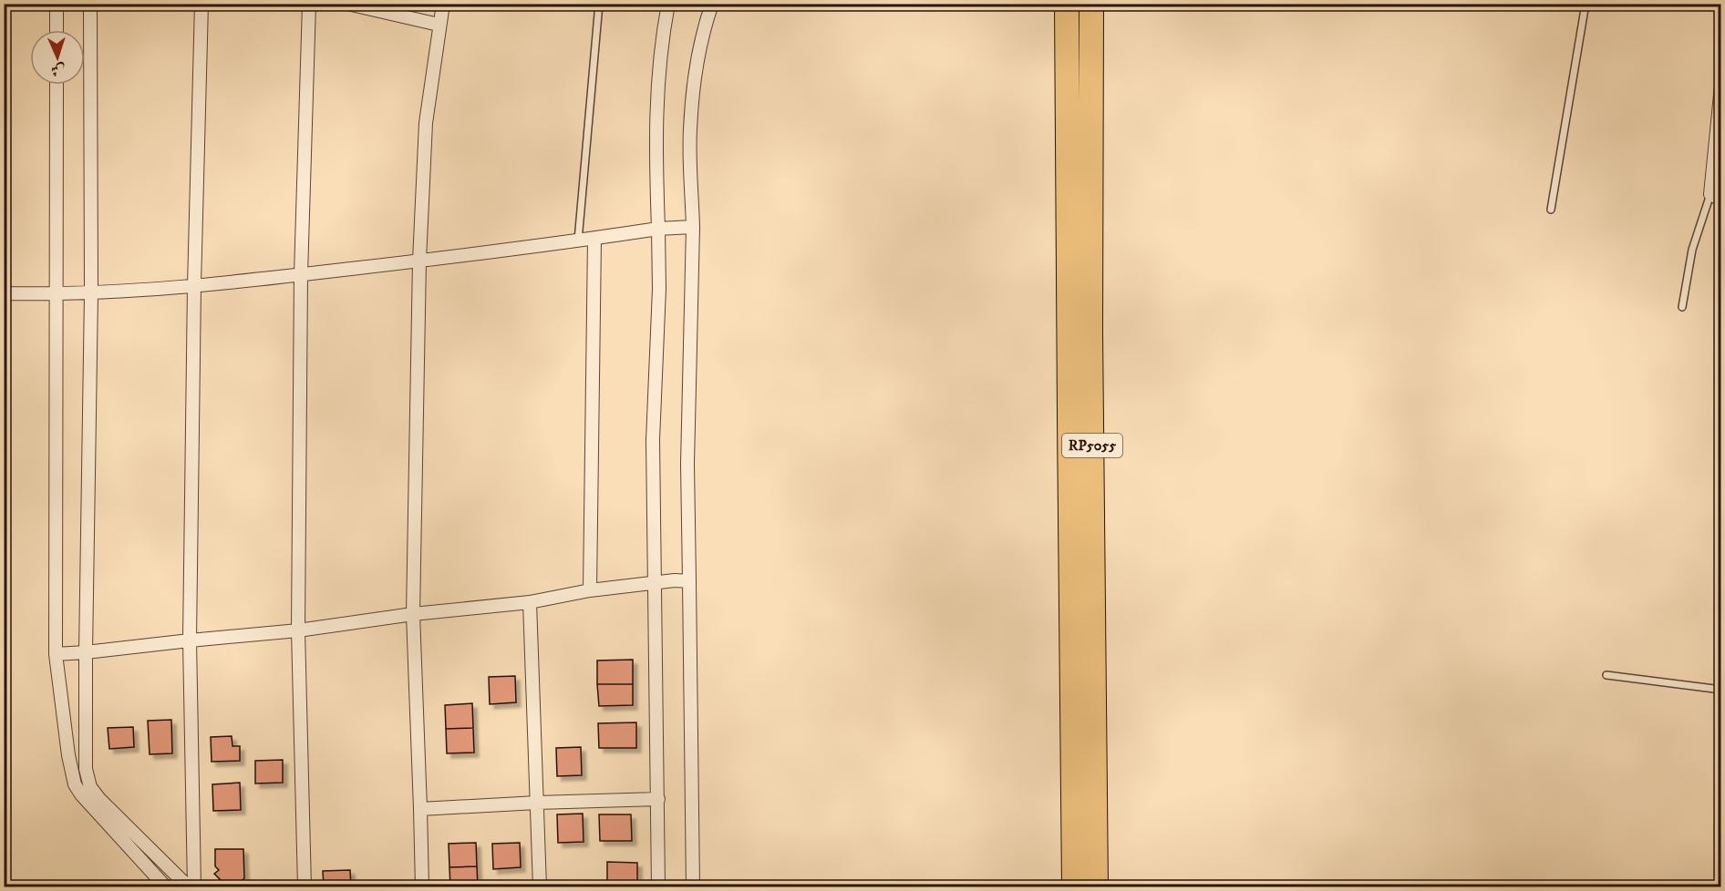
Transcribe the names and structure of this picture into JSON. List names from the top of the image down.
{
  "streets": {
    "highway": ["RP5055"]
  },
  "north": "bottom"
}
